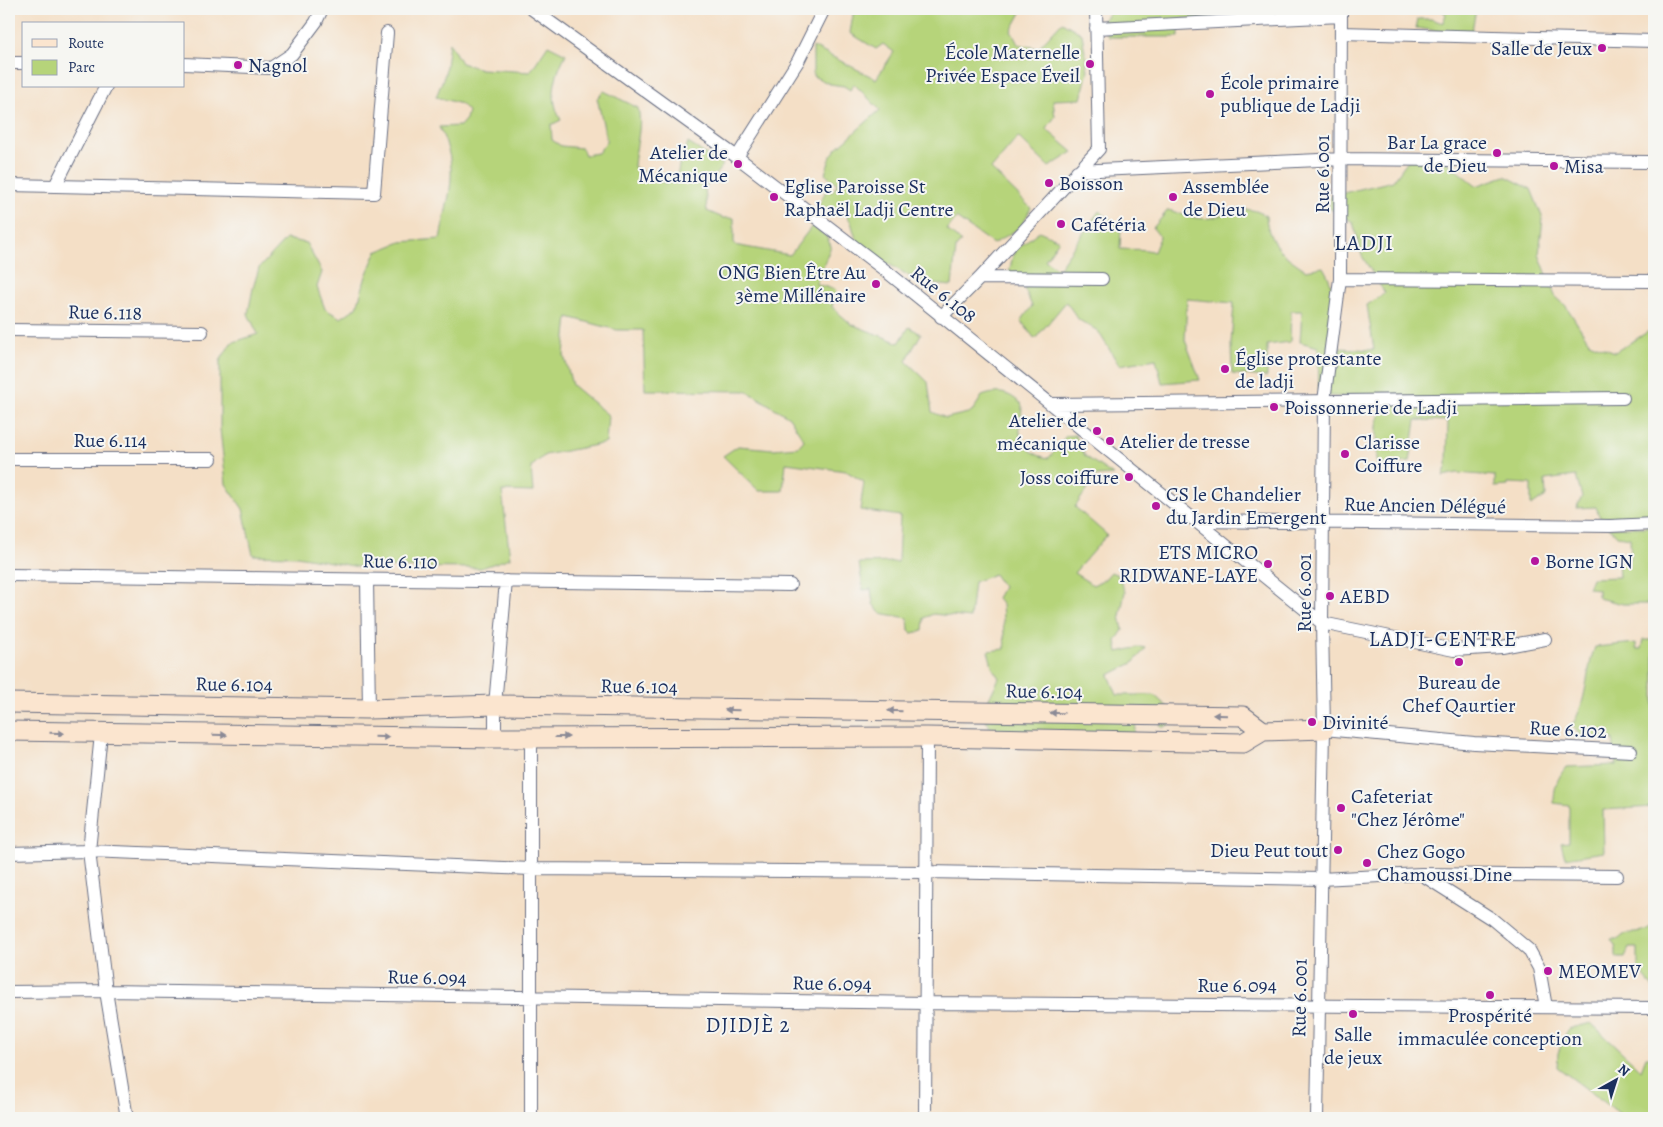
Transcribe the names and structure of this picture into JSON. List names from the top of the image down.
{
  "streets": {
    "street": [
      "Rue 6.001",
      "Rue 6.108",
      "Rue 6.118",
      "Rue 6.114",
      "Rue Ancien Délégué",
      "Rue 6.110",
      "Rue 6.104",
      "Rue 6.102",
      "Rue 6.094"
    ]
  },
  "crossings": [
    ["Rue 6.001", "Rue 6.108"],
    ["Rue 6.001", "Rue Ancien Délégué"],
    ["Rue 6.001", "Rue 6.102"],
    ["Rue 6.001", "Rue 6.094"],
    ["Rue 6.108", "Rue Ancien Délégué"]
  ],
  "districts": ["LADJI", "LADJI-CENTRE", "DJIDJÈ 2"],
  "places": [
    "Salle de Jeux",
    "École Maternelle Privée Espace Éveil",
    "Nagnol",
    "École primaire publique de Ladji",
    "Bar La grace de Dieu",
    "Atelier de Mécanique",
    "Misa",
    "Boisson",
    "Eglise Paroisse St Raphaël Ladji Centre",
    "Assemblée de Dieu",
    "Cafétéria",
    "ONG Bien Être Au 3ème Millénaire",
    "Église protestante de ladji",
    "Poissonnerie de Ladji",
    "Atelier de mécanique",
    "Atelier de tresse",
    "Clarisse Coiffure",
    "Joss coiffure",
    "CS le Chandelier du Jardin Emergent",
    "Borne IGN",
    "ETS MICRO RIDWANE-LAYE",
    "AEBD",
    "Bureau de Chef Qaurtier",
    "Divinité",
    "Cafeteriat \"Chez Jérôme\"",
    "Dieu Peut tout",
    "Chez Gogo Chamoussi Dine",
    "MEOMEV",
    "Prospérité immaculée conception",
    "Salle de jeux"
  ],
  "legend": ["Route", "Parc"],
  "north": "top right"
}
